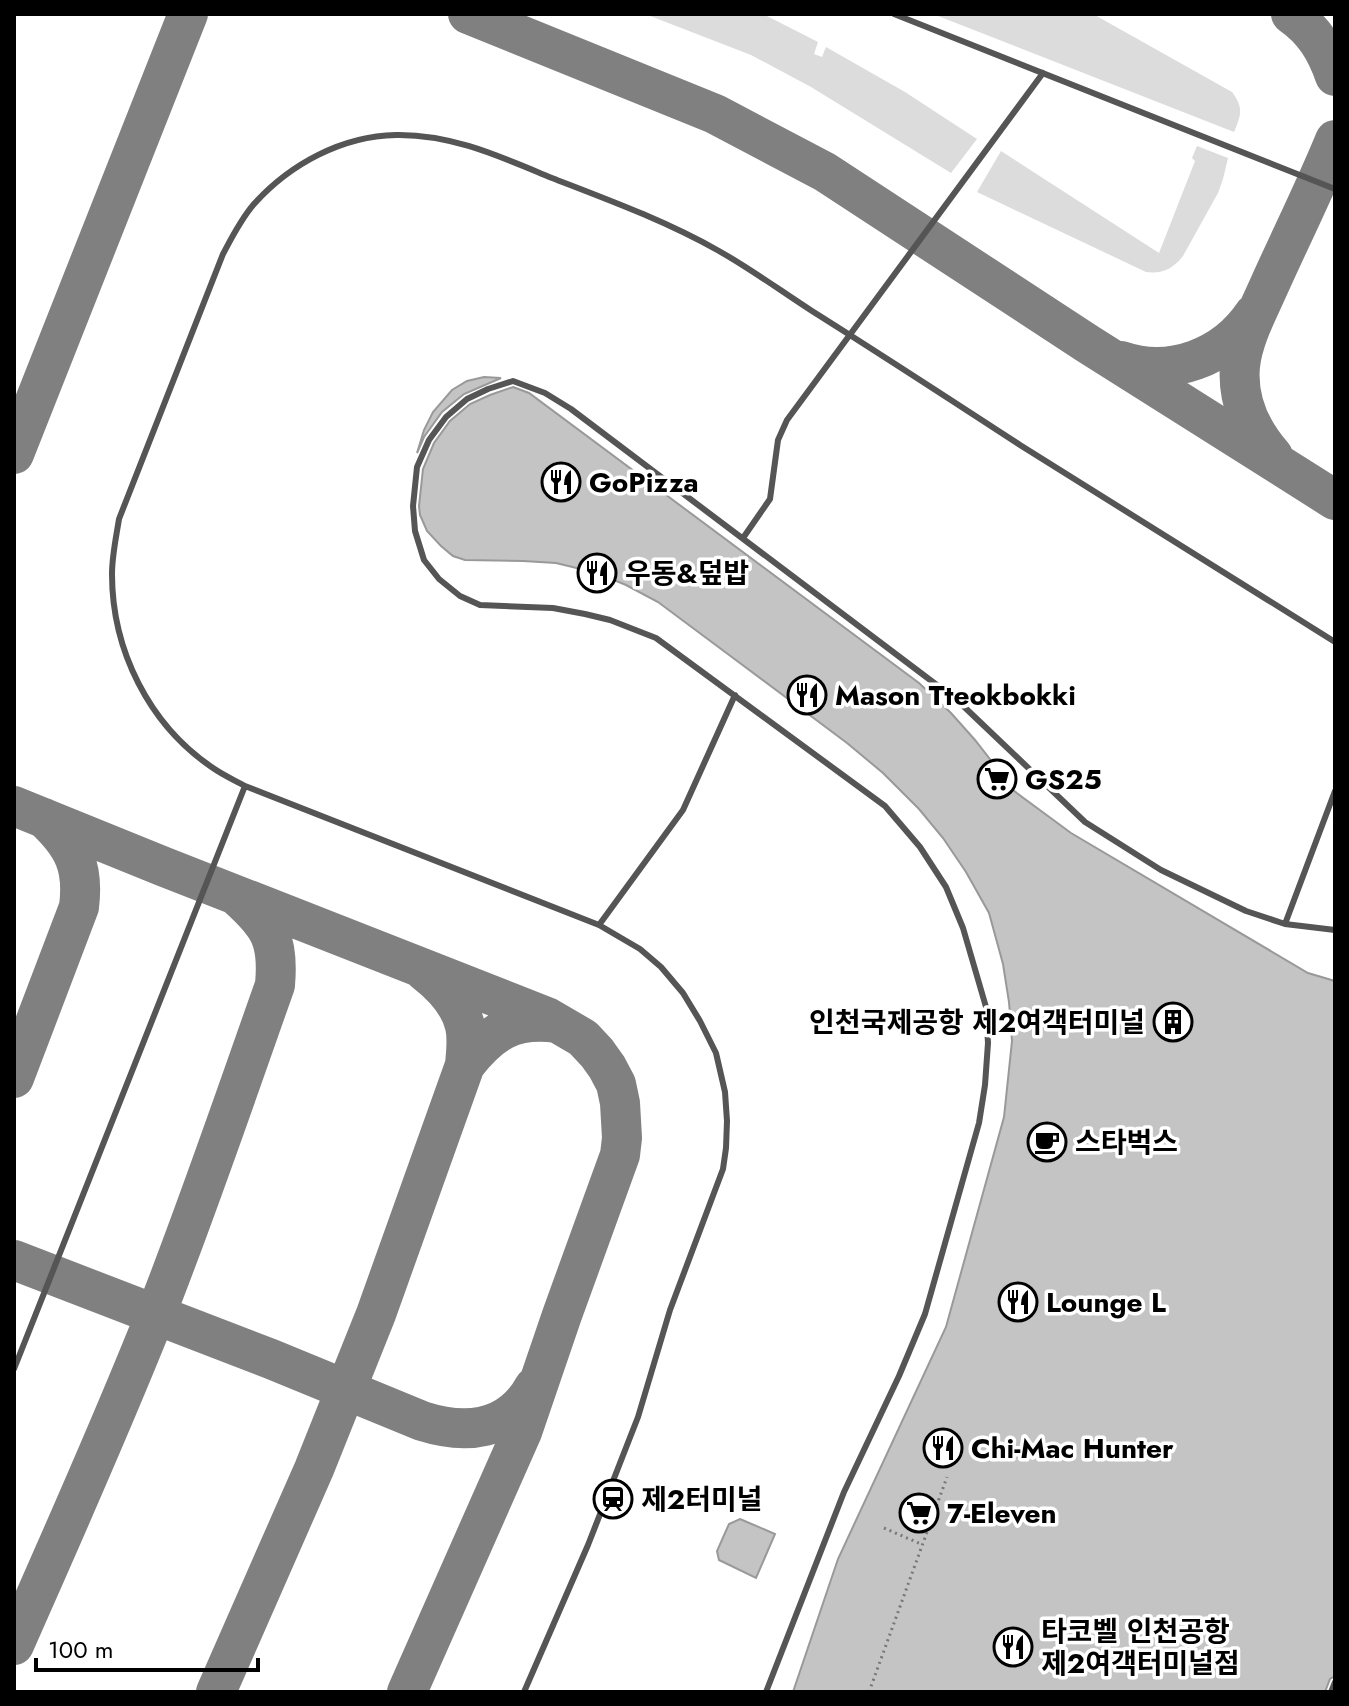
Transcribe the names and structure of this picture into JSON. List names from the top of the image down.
{
  "places": {
    "restaurant": [
      "GoPizza",
      "우동&덮밥",
      "Mason Tteokbokki",
      "Lounge L",
      "Chi-Mac Hunter",
      "타코벨 인천공항 제2여객터미널점"
    ],
    "supermarket": ["GS25", "7-Eleven"],
    "building": ["인천국제공항 제2여객터미널"],
    "cafe": ["스타벅스"],
    "station": ["제2터미널"]
  },
  "scale_bar": "100 m"
}
